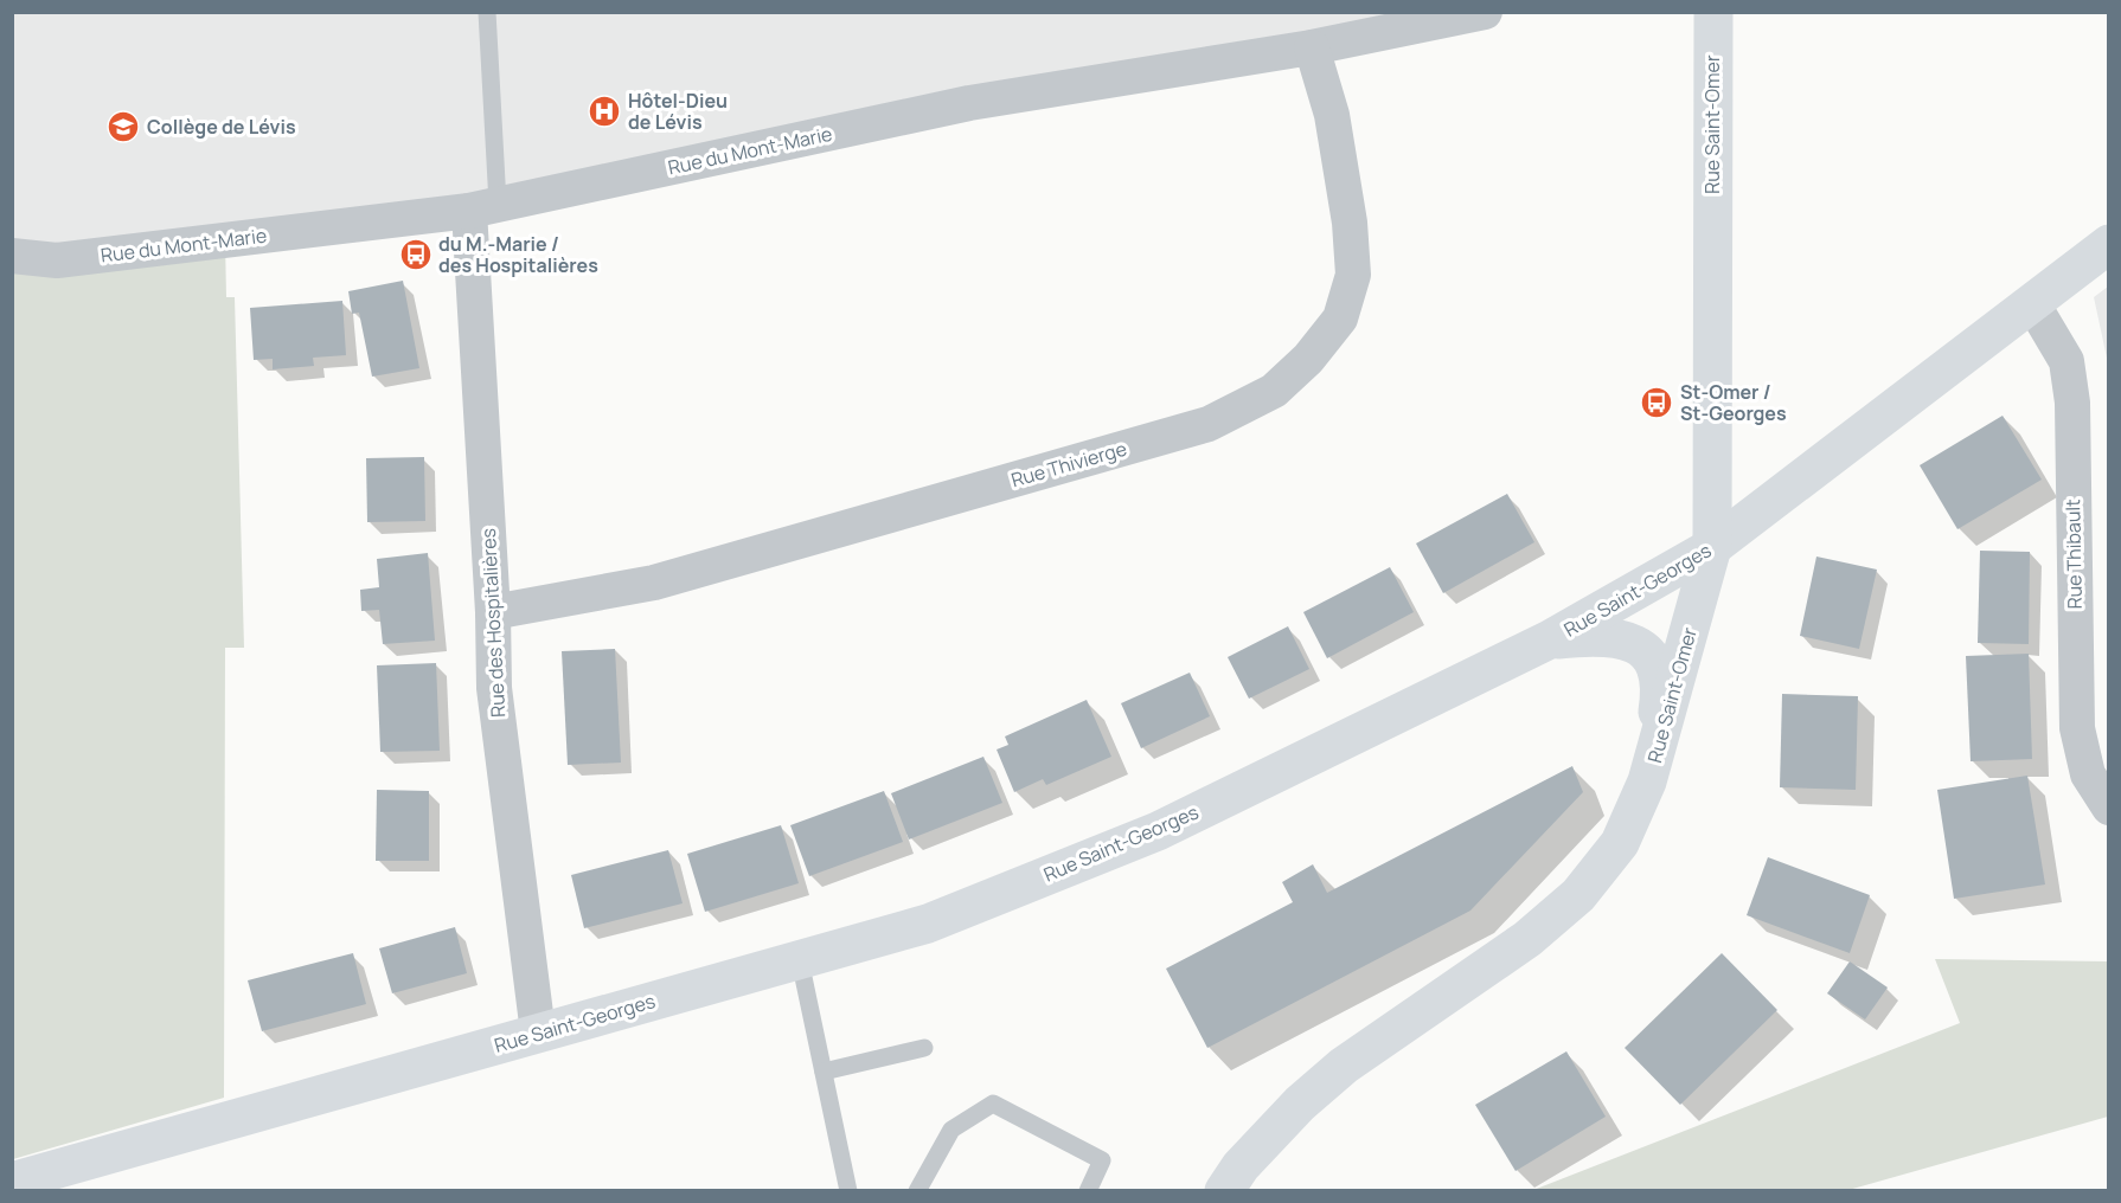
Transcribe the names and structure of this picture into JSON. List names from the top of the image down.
{
  "streets": {
    "street": [
      "Rue Saint-Omer",
      "Rue du Mont-Marie",
      "Rue Thivierge",
      "Rue Thibault",
      "Rue Saint-Georges",
      "Rue des Hospitalières"
    ]
  },
  "crossings": [
    ["Rue Saint-Omer", "Rue Saint-Georges"],
    ["Rue du Mont-Marie", "Rue Thivierge"],
    ["Rue du Mont-Marie", "Rue des Hospitalières"],
    ["Rue Thivierge", "Rue des Hospitalières"],
    ["Rue Thibault", "Rue Saint-Georges"],
    ["Rue Saint-Georges", "Rue des Hospitalières"]
  ],
  "places": {
    "hospital": ["Hôtel-Dieu de Lévis"],
    "school or university": ["Collège de Lévis"],
    "bus stop": ["du M.-Marie / des Hospitalières", "St-Omer / St-Georges"]
  }
}
